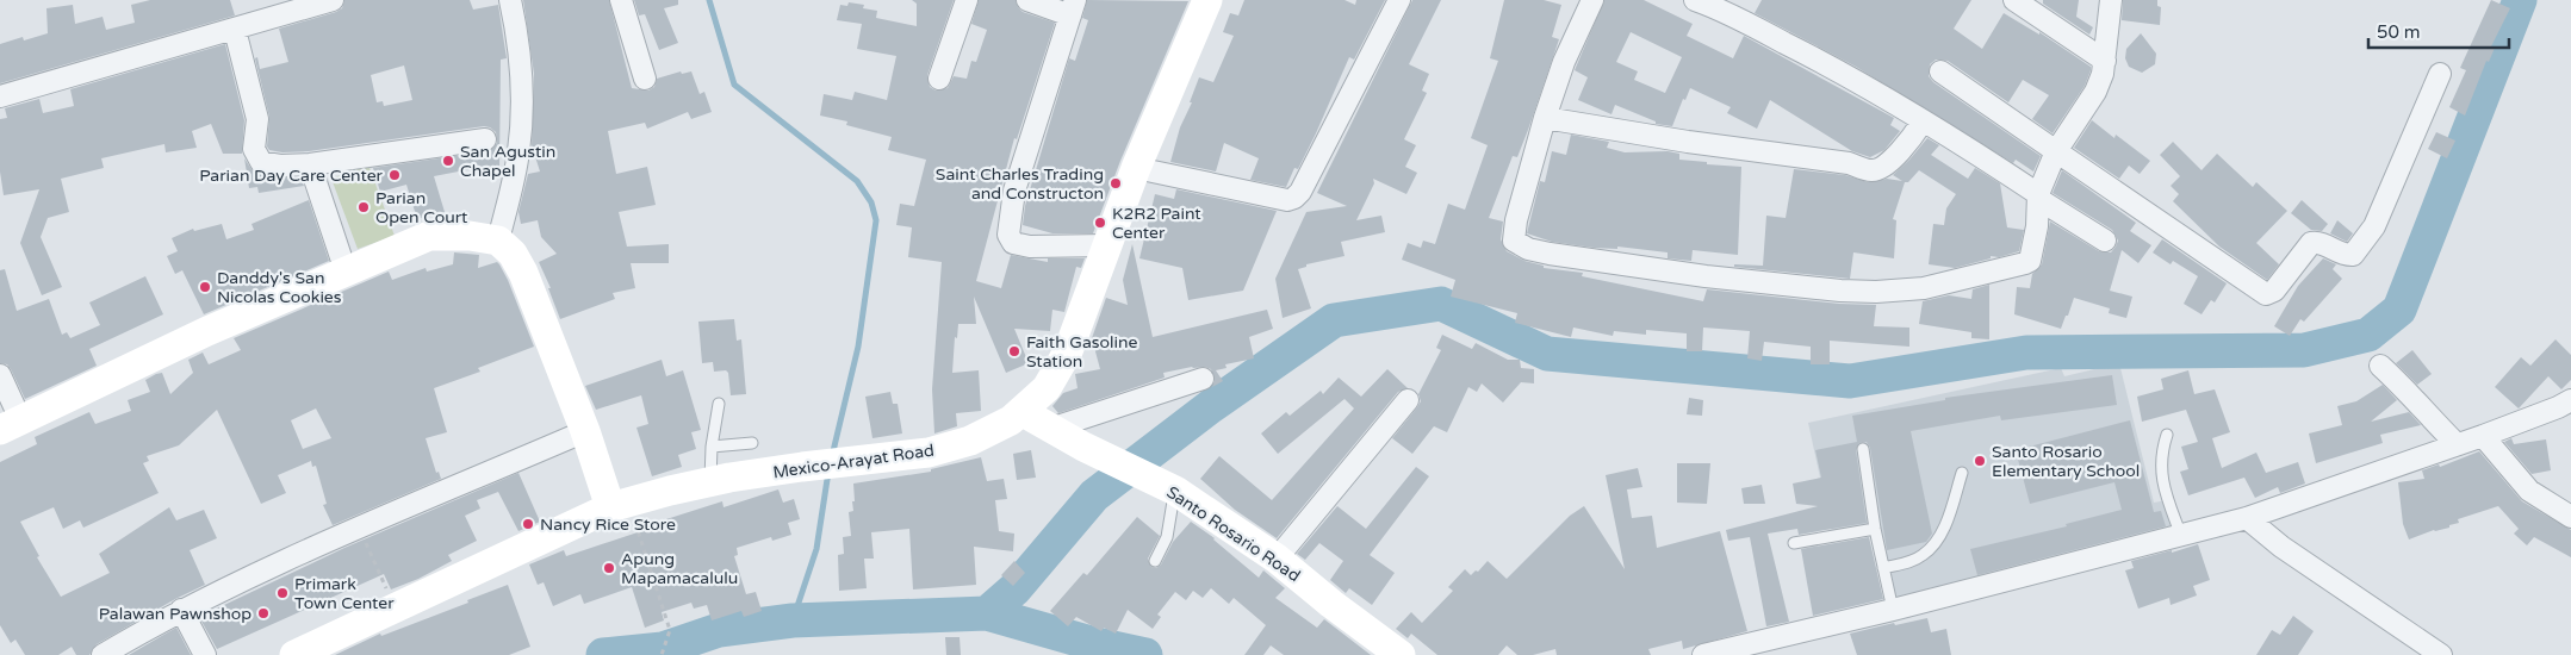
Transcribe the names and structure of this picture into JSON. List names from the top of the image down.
{
  "streets": {
    "main road": ["Mexico-Arayat Road", "Santo Rosario Road"]
  },
  "crossings": [
    ["Mexico-Arayat Road", "Santo Rosario Road"]
  ],
  "places": [
    "San Agustin Chapel",
    "Parian Day Care Center",
    "Saint Charles Trading and Constructon",
    "Parian Open Court",
    "K2R2 Paint Center",
    "Danddy's San Nicolas Cookies",
    "Faith Gasoline Station",
    "Santo Rosario Elementary School",
    "Nancy Rice Store",
    "Apung Mapamacalulu",
    "Primark Town Center",
    "Palawan Pawnshop"
  ],
  "scale_bar": "50 m"
}
